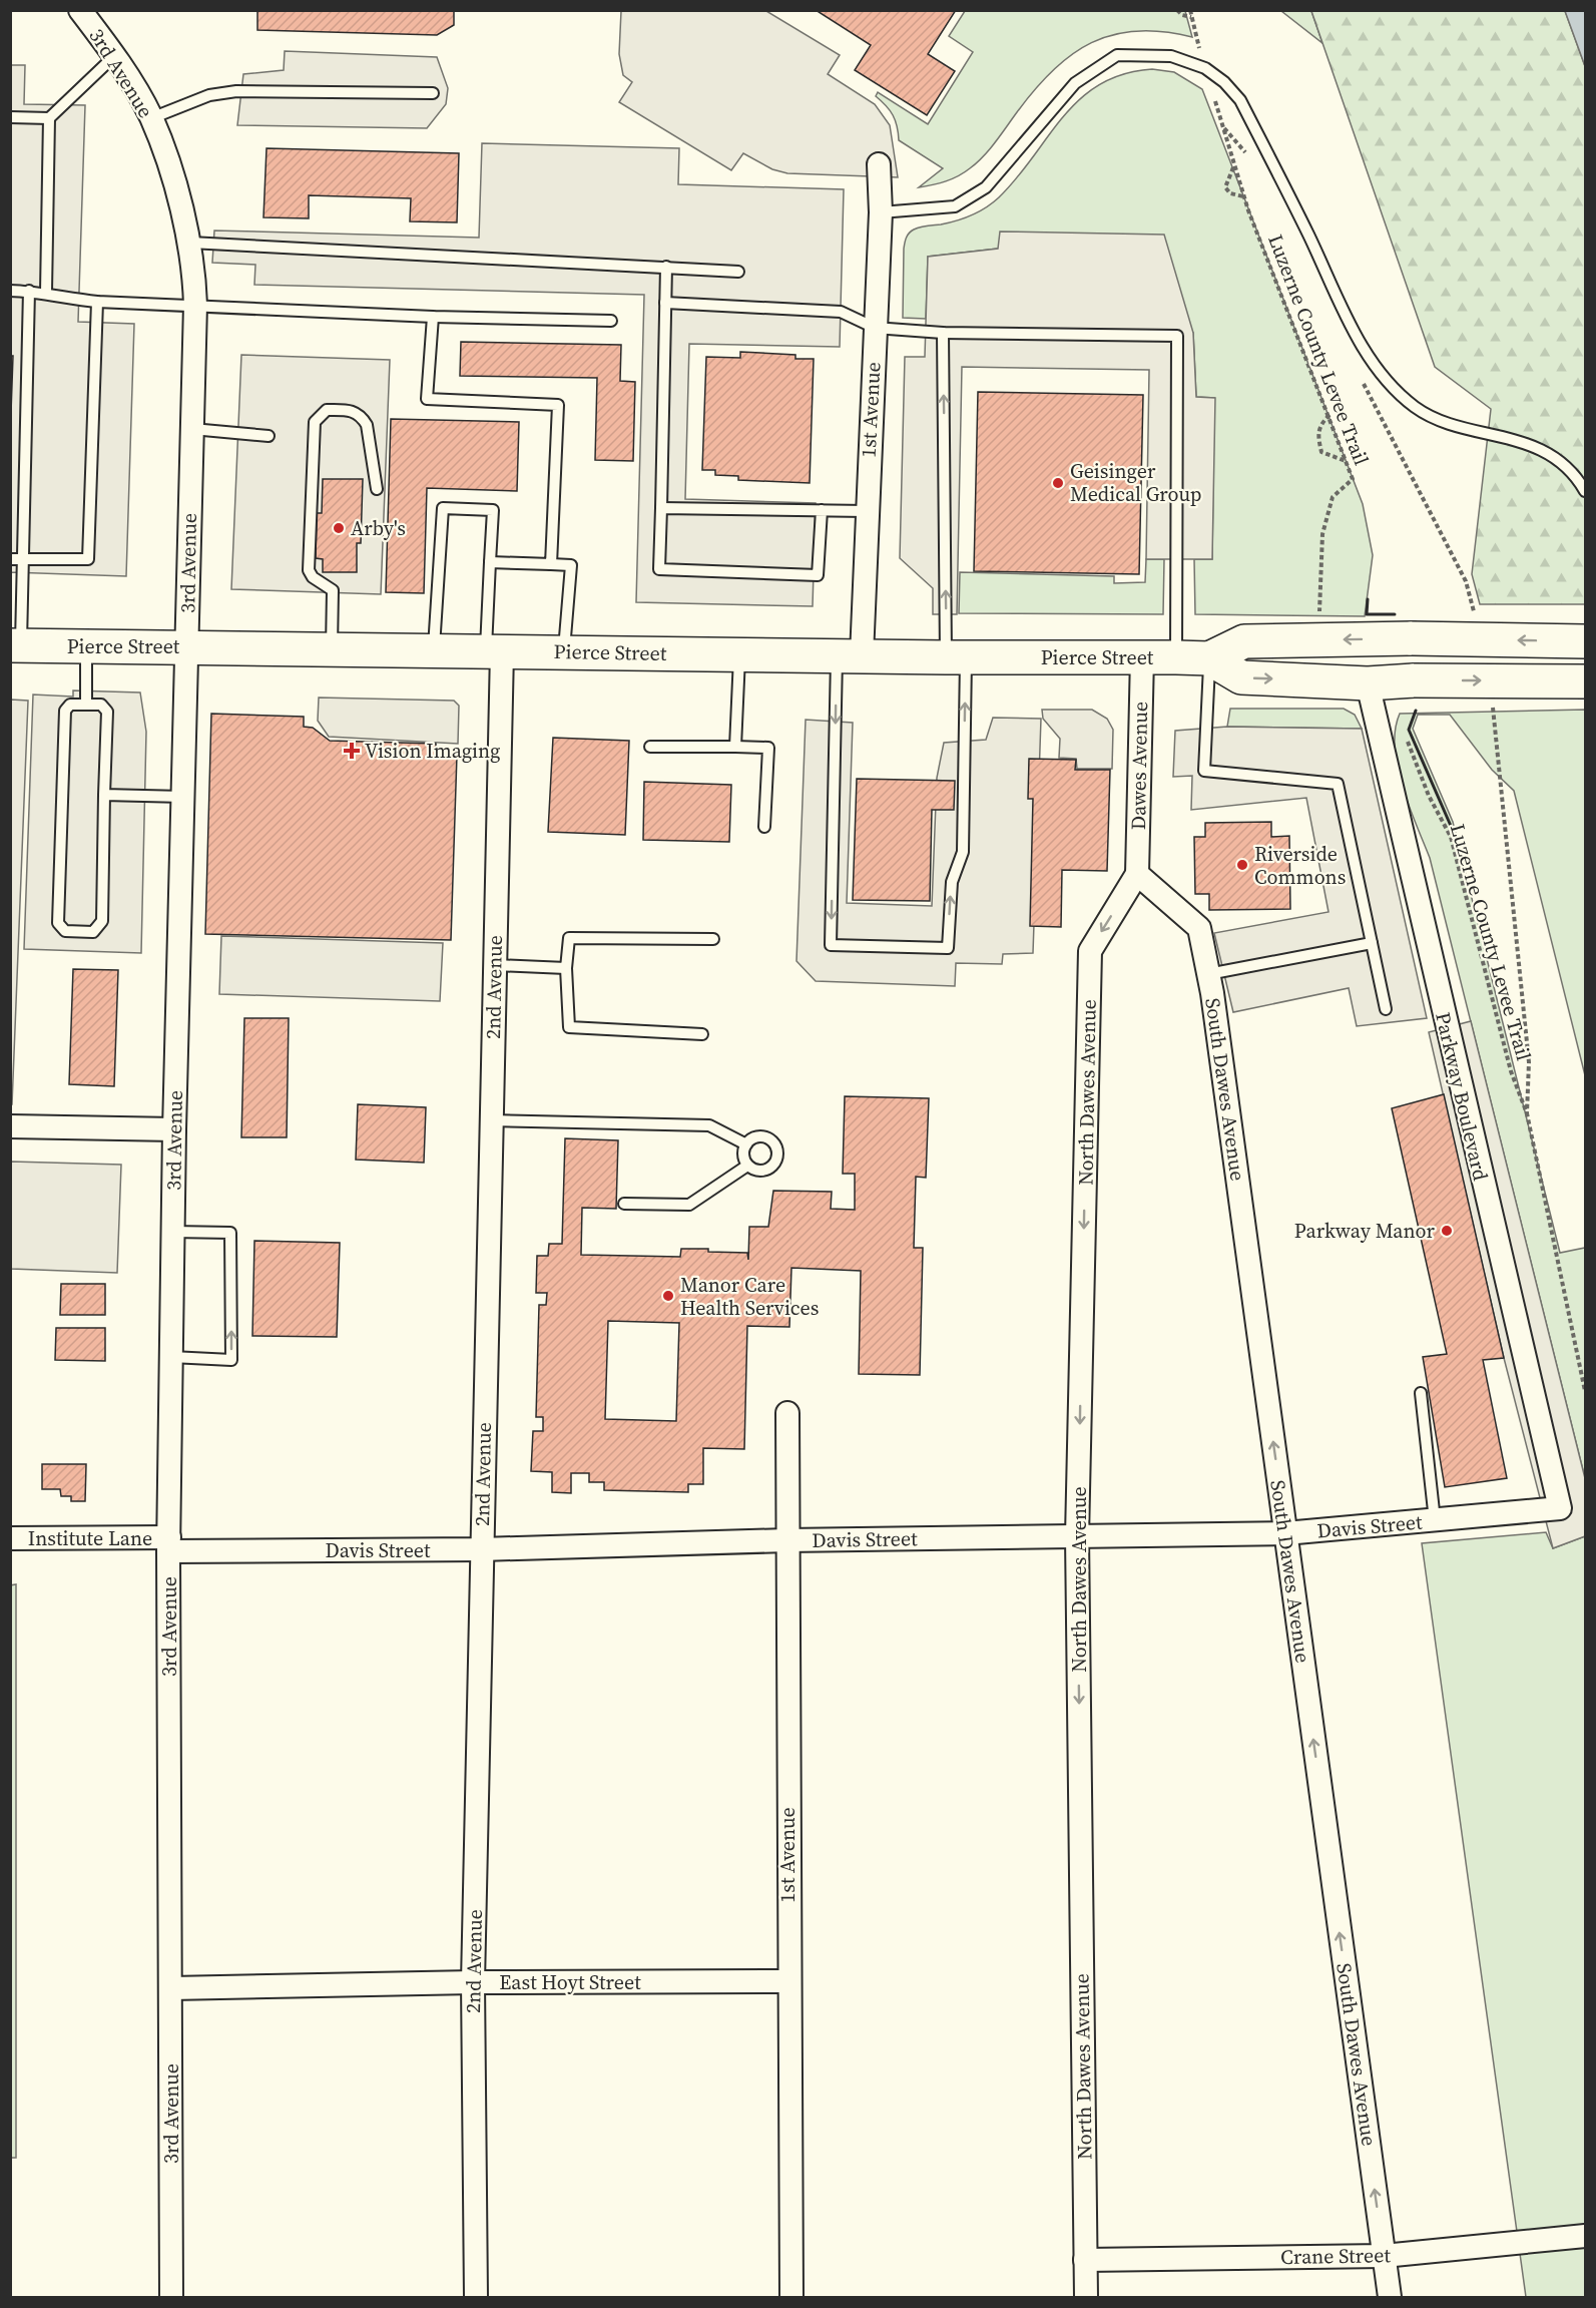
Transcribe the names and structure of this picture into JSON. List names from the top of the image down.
{
  "streets": {
    "main road": ["Pierce Street"],
    "street": [
      "3rd Avenue",
      "1st Avenue",
      "Dawes Avenue",
      "2nd Avenue",
      "South Dawes Avenue",
      "North Dawes Avenue",
      "Parkway Boulevard",
      "Davis Street",
      "Institute Lane",
      "East Hoyt Street",
      "Crane Street"
    ],
    "path": ["Luzerne County Levee Trail"]
  },
  "crossings": [
    ["3rd Avenue", "Pierce Street"],
    ["3rd Avenue", "Davis Street"],
    ["3rd Avenue", "Institute Lane"],
    ["3rd Avenue", "East Hoyt Street"],
    ["1st Avenue", "Pierce Street"],
    ["1st Avenue", "Davis Street"],
    ["1st Avenue", "East Hoyt Street"],
    ["Pierce Street", "Dawes Avenue"],
    ["Pierce Street", "2nd Avenue"],
    ["Pierce Street", "Parkway Boulevard"],
    ["Dawes Avenue", "South Dawes Avenue"],
    ["Dawes Avenue", "North Dawes Avenue"],
    ["2nd Avenue", "Davis Street"],
    ["2nd Avenue", "East Hoyt Street"],
    ["South Dawes Avenue", "North Dawes Avenue"],
    ["South Dawes Avenue", "Davis Street"],
    ["South Dawes Avenue", "Crane Street"],
    ["North Dawes Avenue", "Davis Street"],
    ["North Dawes Avenue", "Crane Street"],
    ["Parkway Boulevard", "Davis Street"],
    ["Davis Street", "Institute Lane"]
  ],
  "one_way": ["South Dawes Avenue", "North Dawes Avenue"],
  "places": {
    "other": [
      "Geisinger Medical Group",
      "Arby's",
      "Riverside Commons",
      "Parkway Manor",
      "Manor Care Health Services"
    ],
    "health": ["Vision Imaging"]
  }
}
